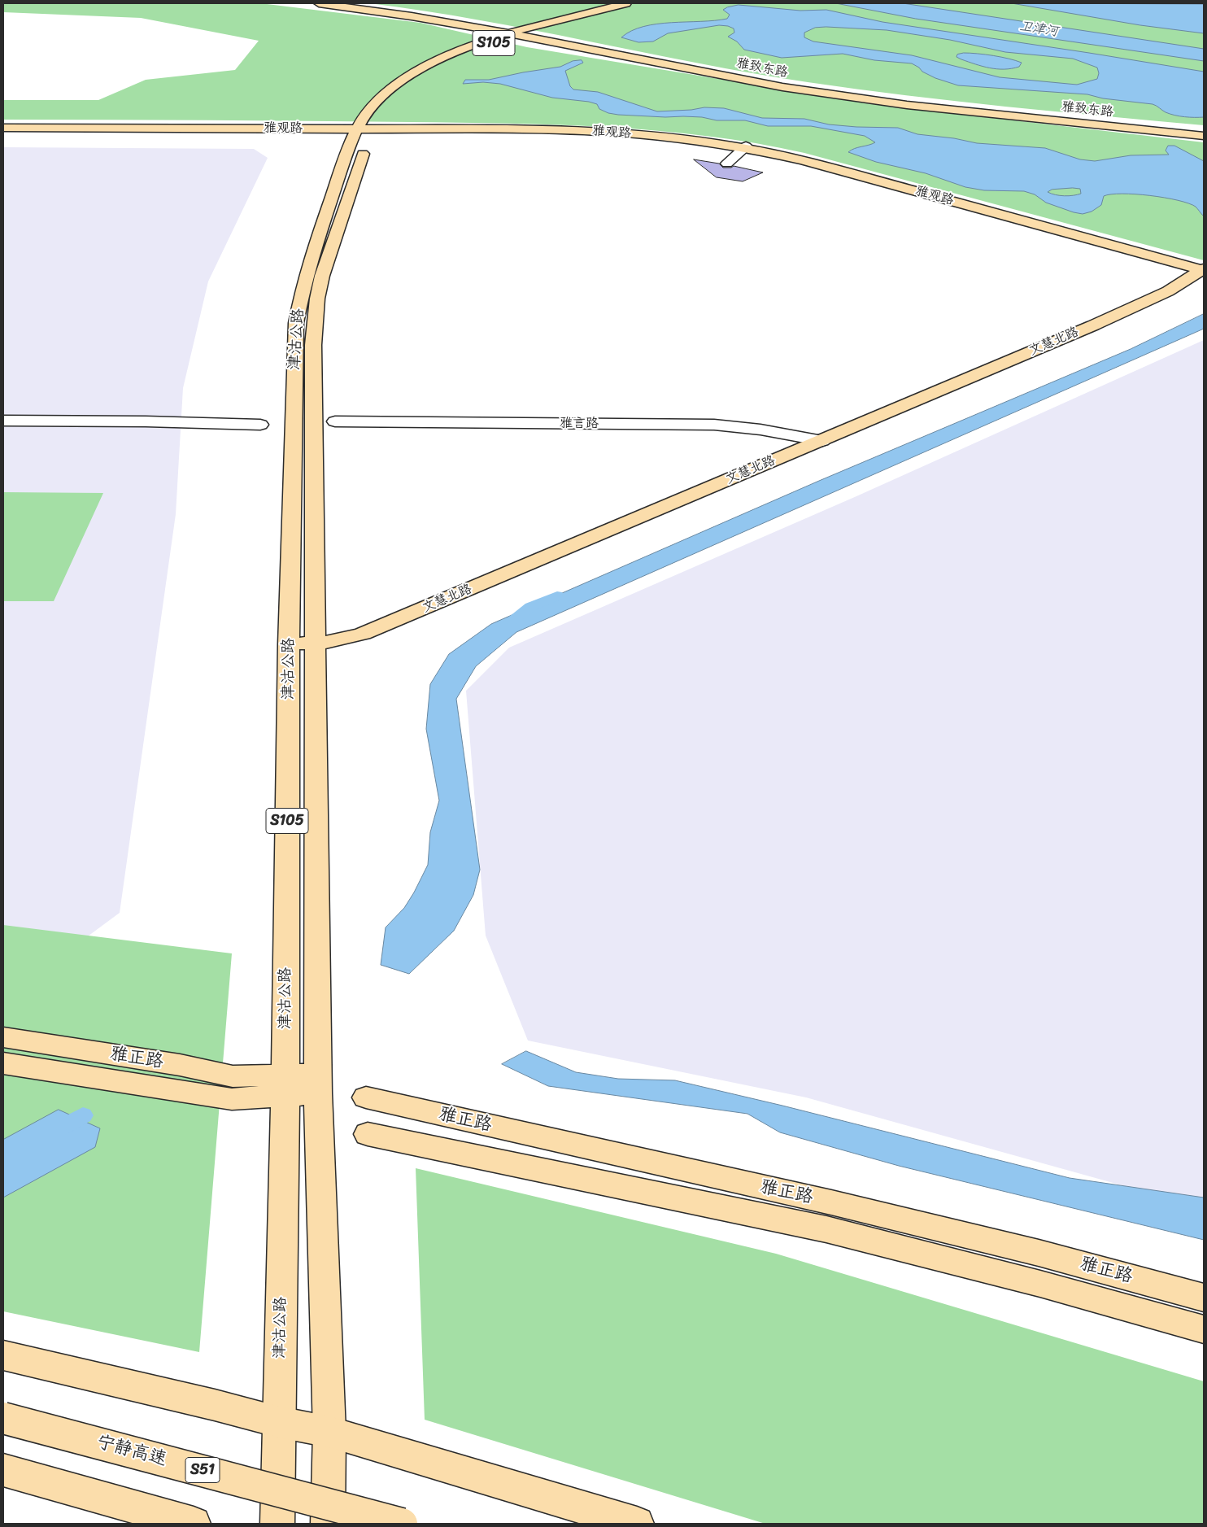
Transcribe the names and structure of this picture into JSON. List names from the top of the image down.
{
  "streets": {
    "main road": [
      "S105",
      "雅致东路",
      "雅观路",
      "津沽公路",
      "文慧北路",
      "雅正路",
      "宁静高速",
      "S51"
    ],
    "street": ["雅言路"]
  },
  "crossings": [
    ["雅致东路", "津沽公路"],
    ["雅观路", "津沽公路"],
    ["雅观路", "文慧北路"],
    ["津沽公路", "文慧北路"],
    ["津沽公路", "雅正路"],
    ["文慧北路", "雅言路"]
  ],
  "water": ["卫津河"]
}
